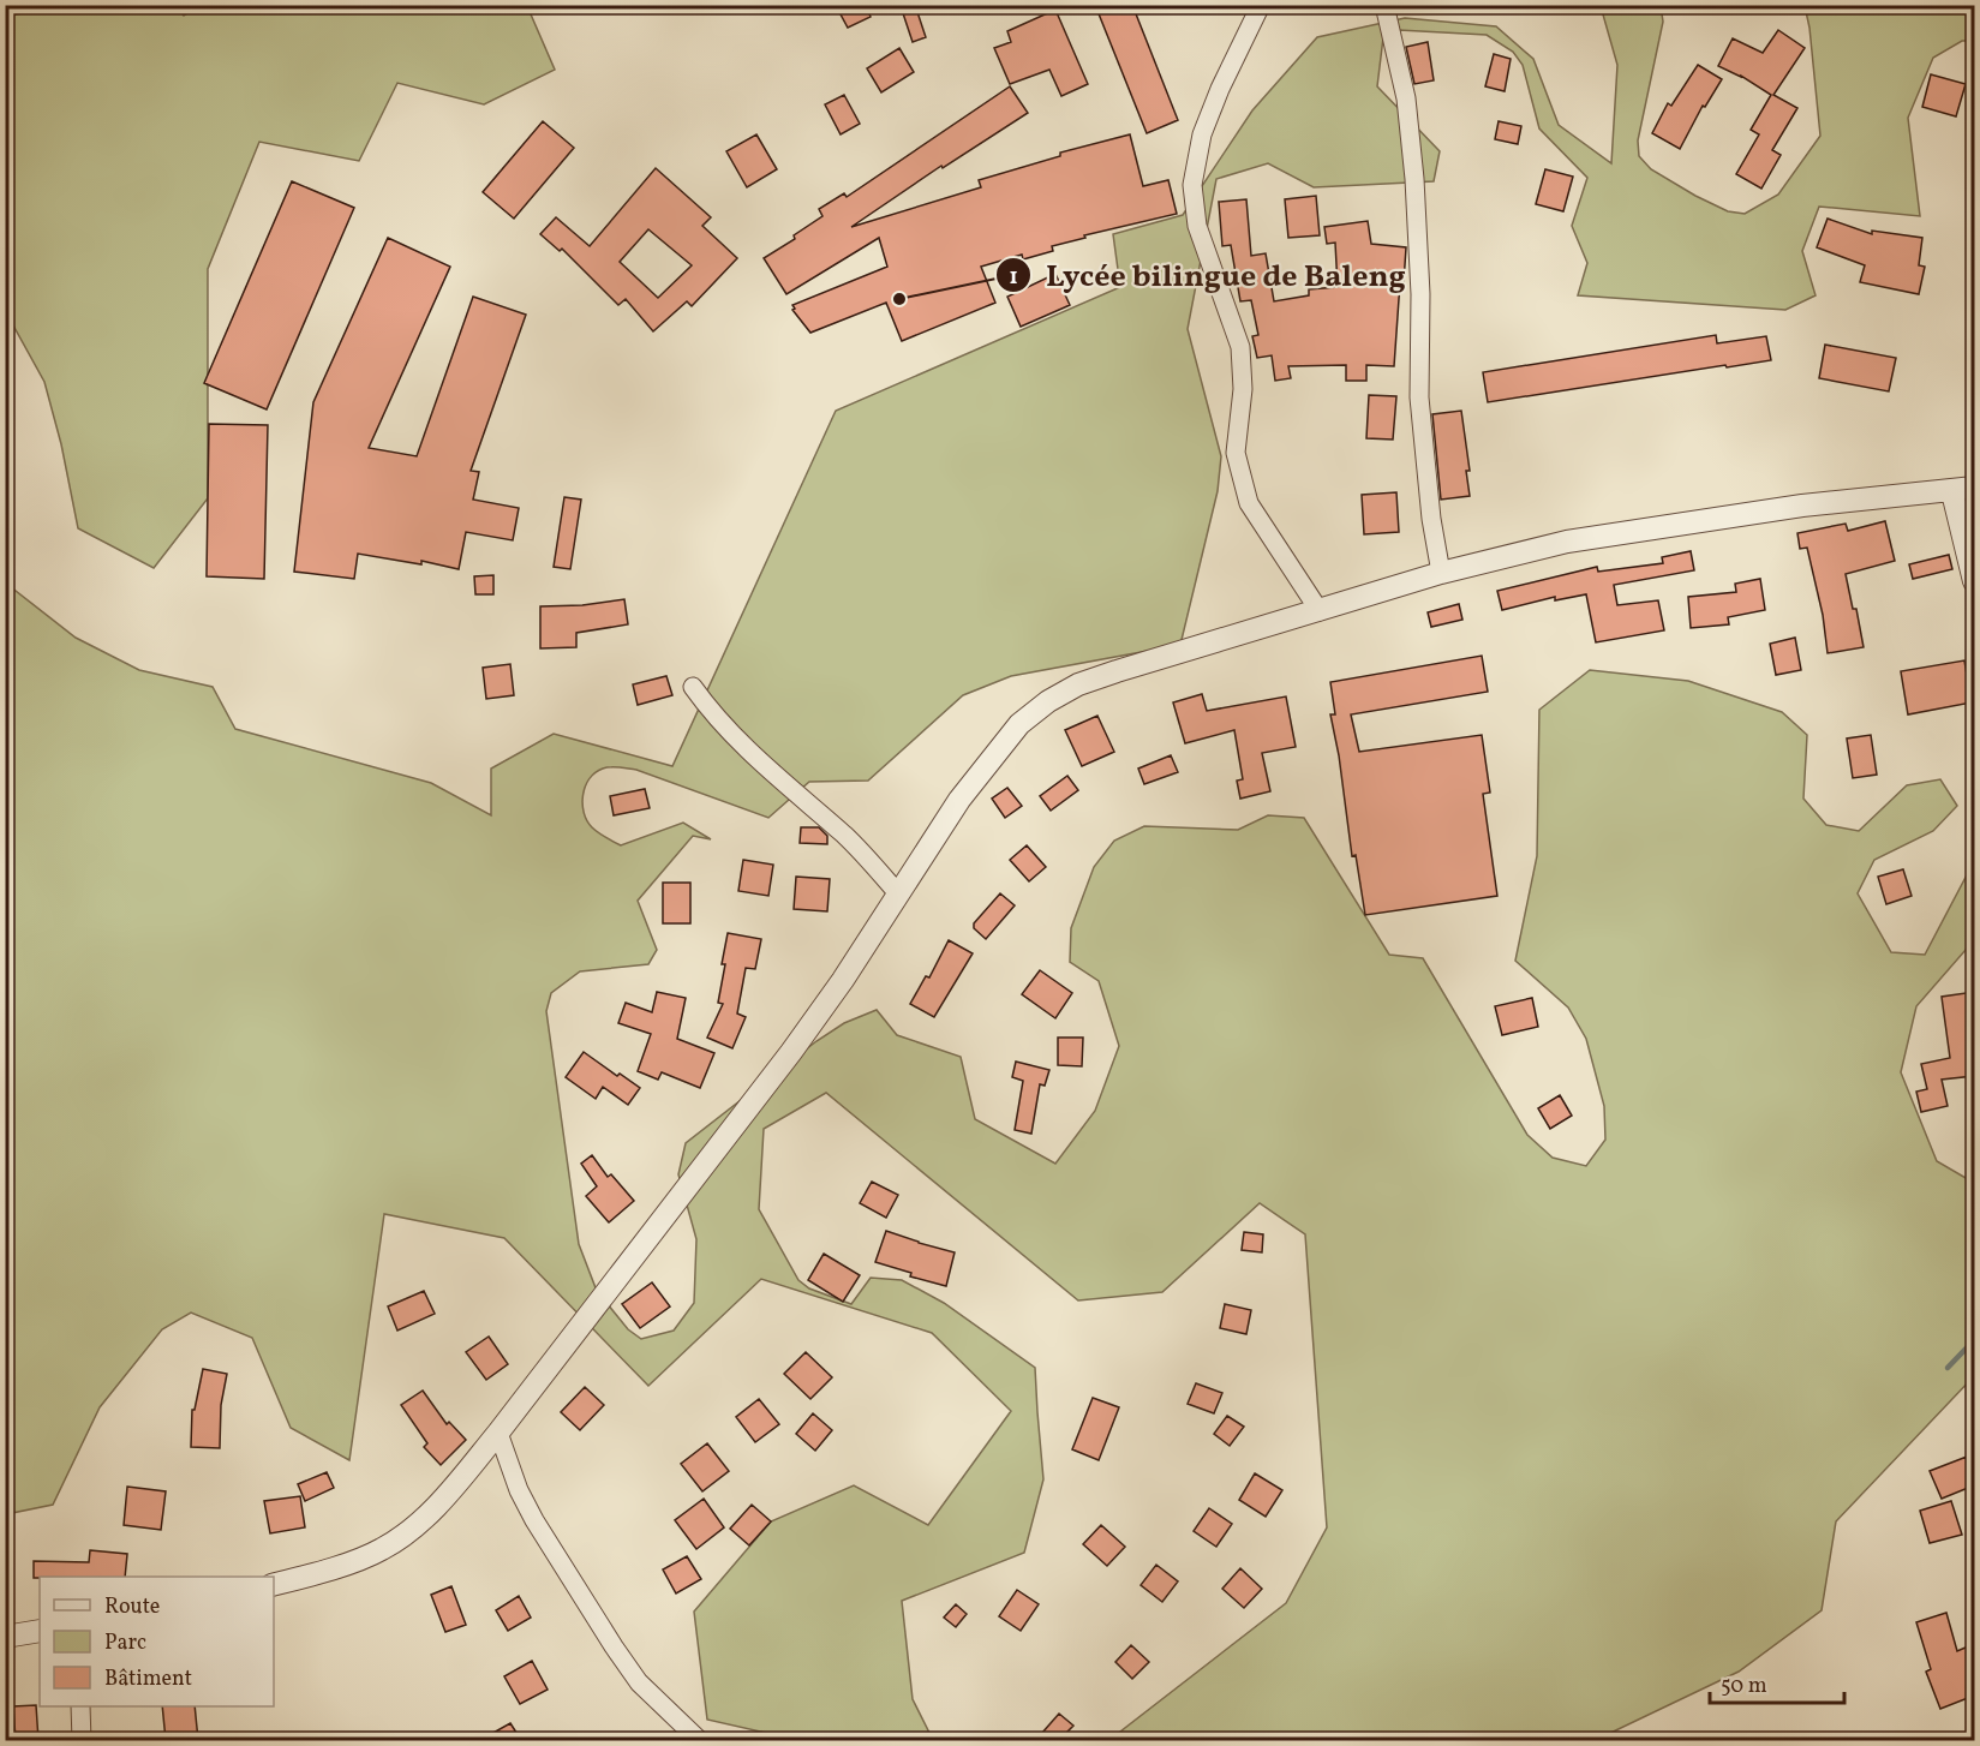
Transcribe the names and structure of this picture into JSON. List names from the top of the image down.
{
  "places": ["Lycée bilingue de Baleng"],
  "legend": ["Route", "Parc", "Bâtiment"],
  "scale_bar": "50 m"
}
